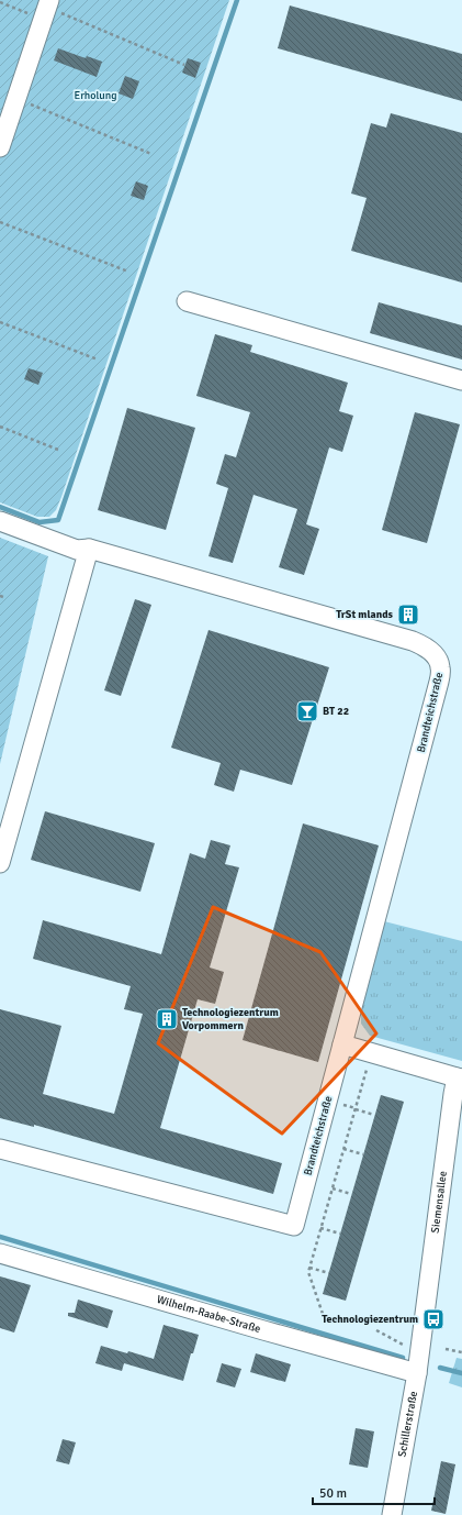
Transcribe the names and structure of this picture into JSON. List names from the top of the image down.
{
  "streets": {
    "street": [
      "Brandteichstraße",
      "Siemensallee",
      "Wilhelm-Raabe-Straße",
      "Schillerstraße"
    ]
  },
  "crossings": [
    ["Siemensallee", "Schillerstraße"],
    ["Wilhelm-Raabe-Straße", "Schillerstraße"]
  ],
  "parks": ["Erholung"],
  "places": {
    "building": ["TrSt mlands", "Technologiezentrum Vorpommern"],
    "bar": ["BT 22"],
    "bus stop": ["Technologiezentrum"]
  },
  "scale_bar": "50 m"
}
